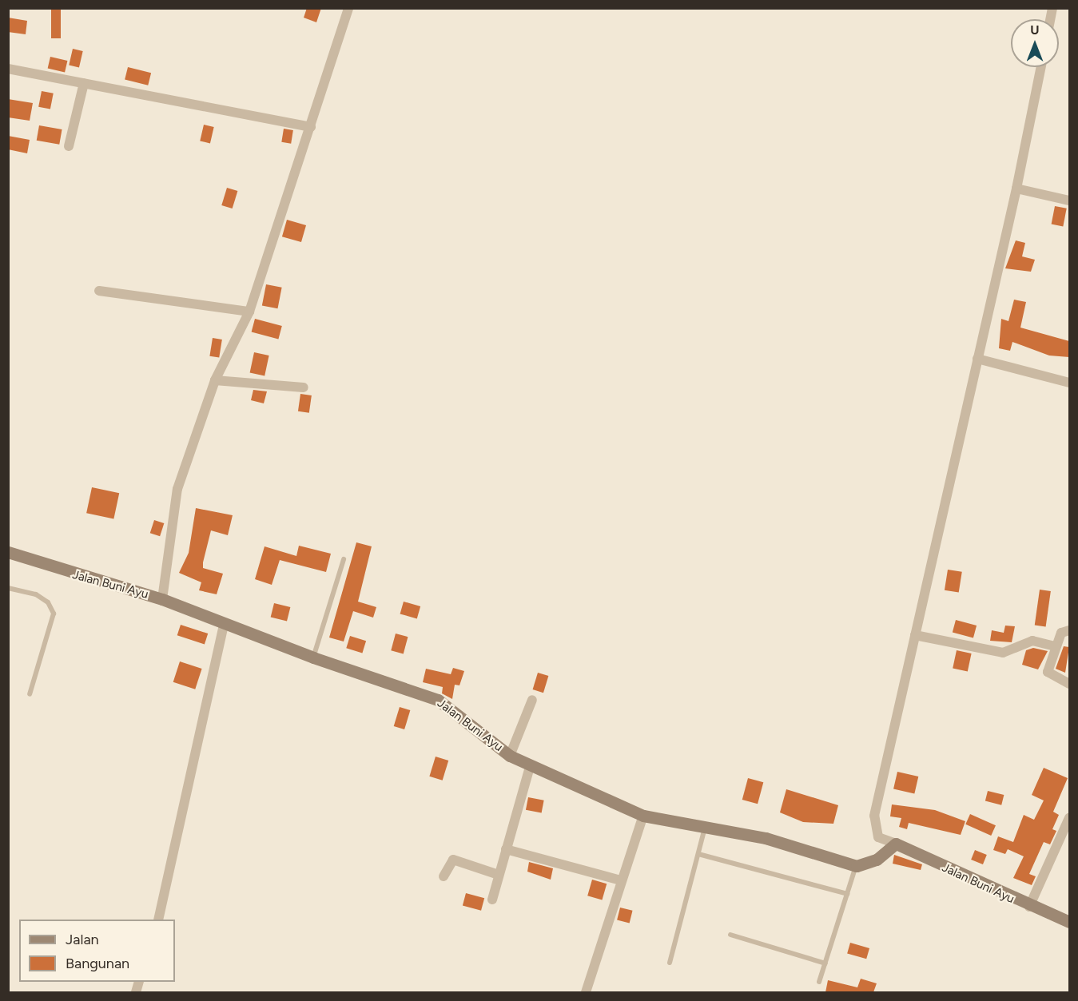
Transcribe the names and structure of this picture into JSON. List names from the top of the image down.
{
  "streets": {
    "main road": ["Jalan Buni Ayu"]
  },
  "legend": ["Jalan", "Bangunan"],
  "north": "top"
}
